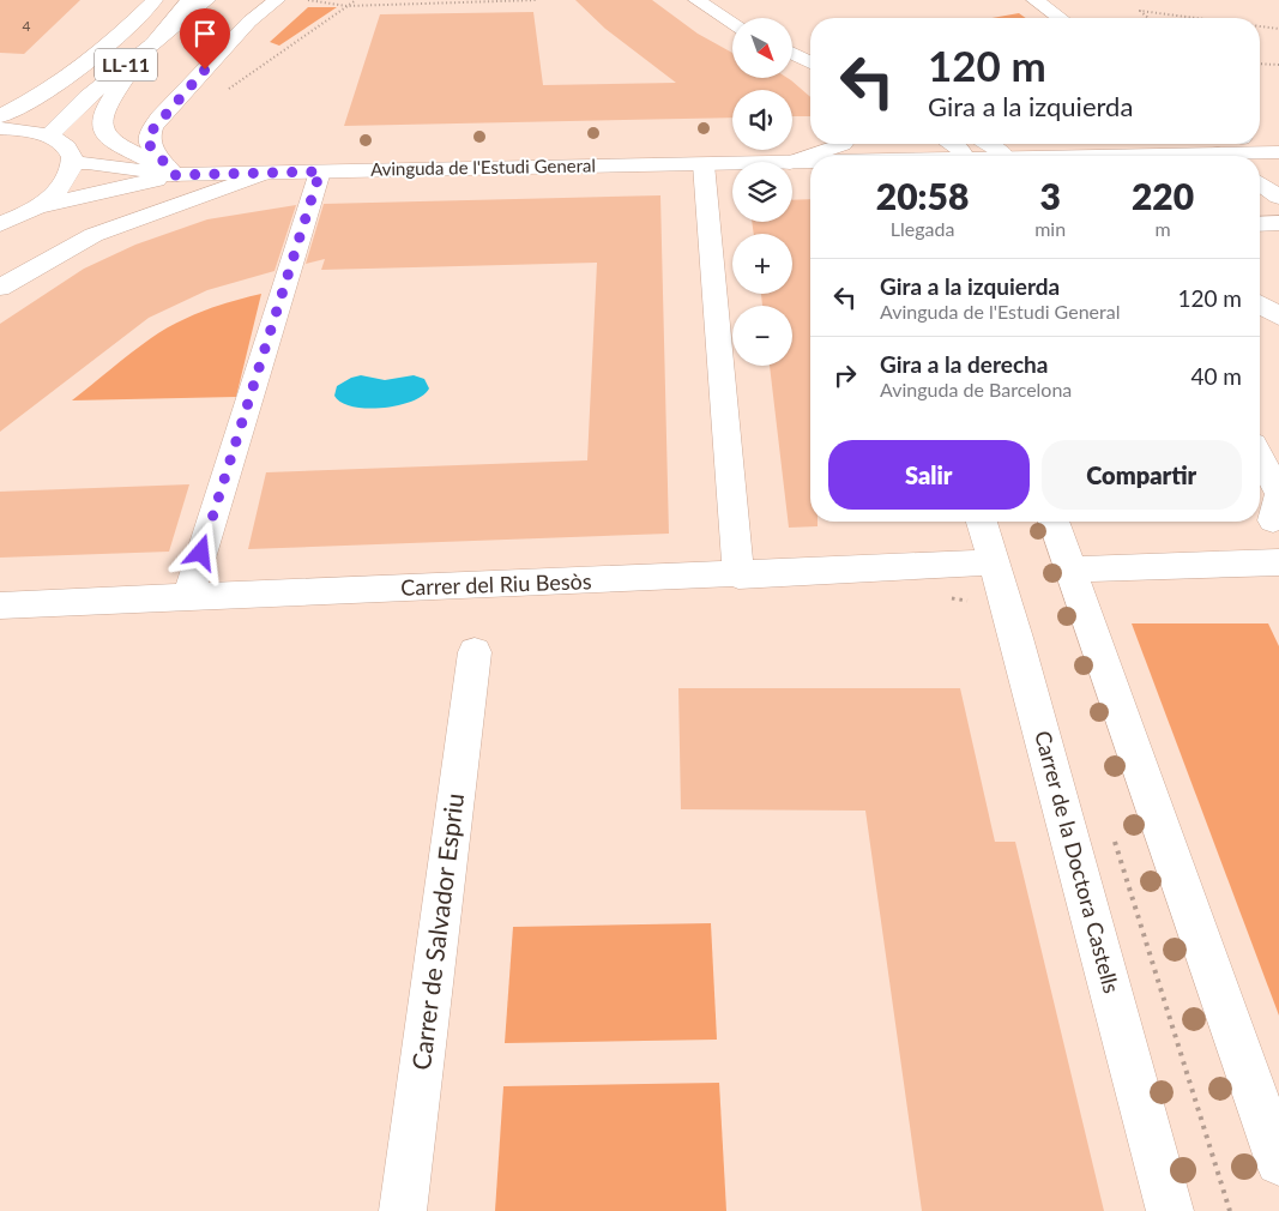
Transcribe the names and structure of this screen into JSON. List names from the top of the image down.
{
  "streets": {
    "main road": [
      "LL-11",
      "Avinguda de l'Estudi General",
      "Carrer del Riu Besòs",
      "Carrer de la Doctora Castells",
      "Carrer de Salvador Espriu"
    ]
  },
  "crossings": [
    ["Carrer del Riu Besòs", "Carrer de la Doctora Castells"]
  ],
  "house_numbers": ["4"],
  "north": "bottom right",
  "page": {
    "map_buttons": ["+", "−"],
    "turn": ["120 m", "Gira a la izquierda"],
    "eta": [
      "20:58",
      "Llegada",
      "3",
      "min",
      "220",
      "m"
    ],
    "list": [
      {
        "name": "Gira a la izquierda",
        "note": "Avinguda de l'Estudi General",
        "value": "120 m"
      },
      {
        "name": "Gira a la derecha",
        "note": "Avinguda de Barcelona",
        "value": "40 m"
      }
    ],
    "buttons": ["Salir", "Compartir"]
  }
}
